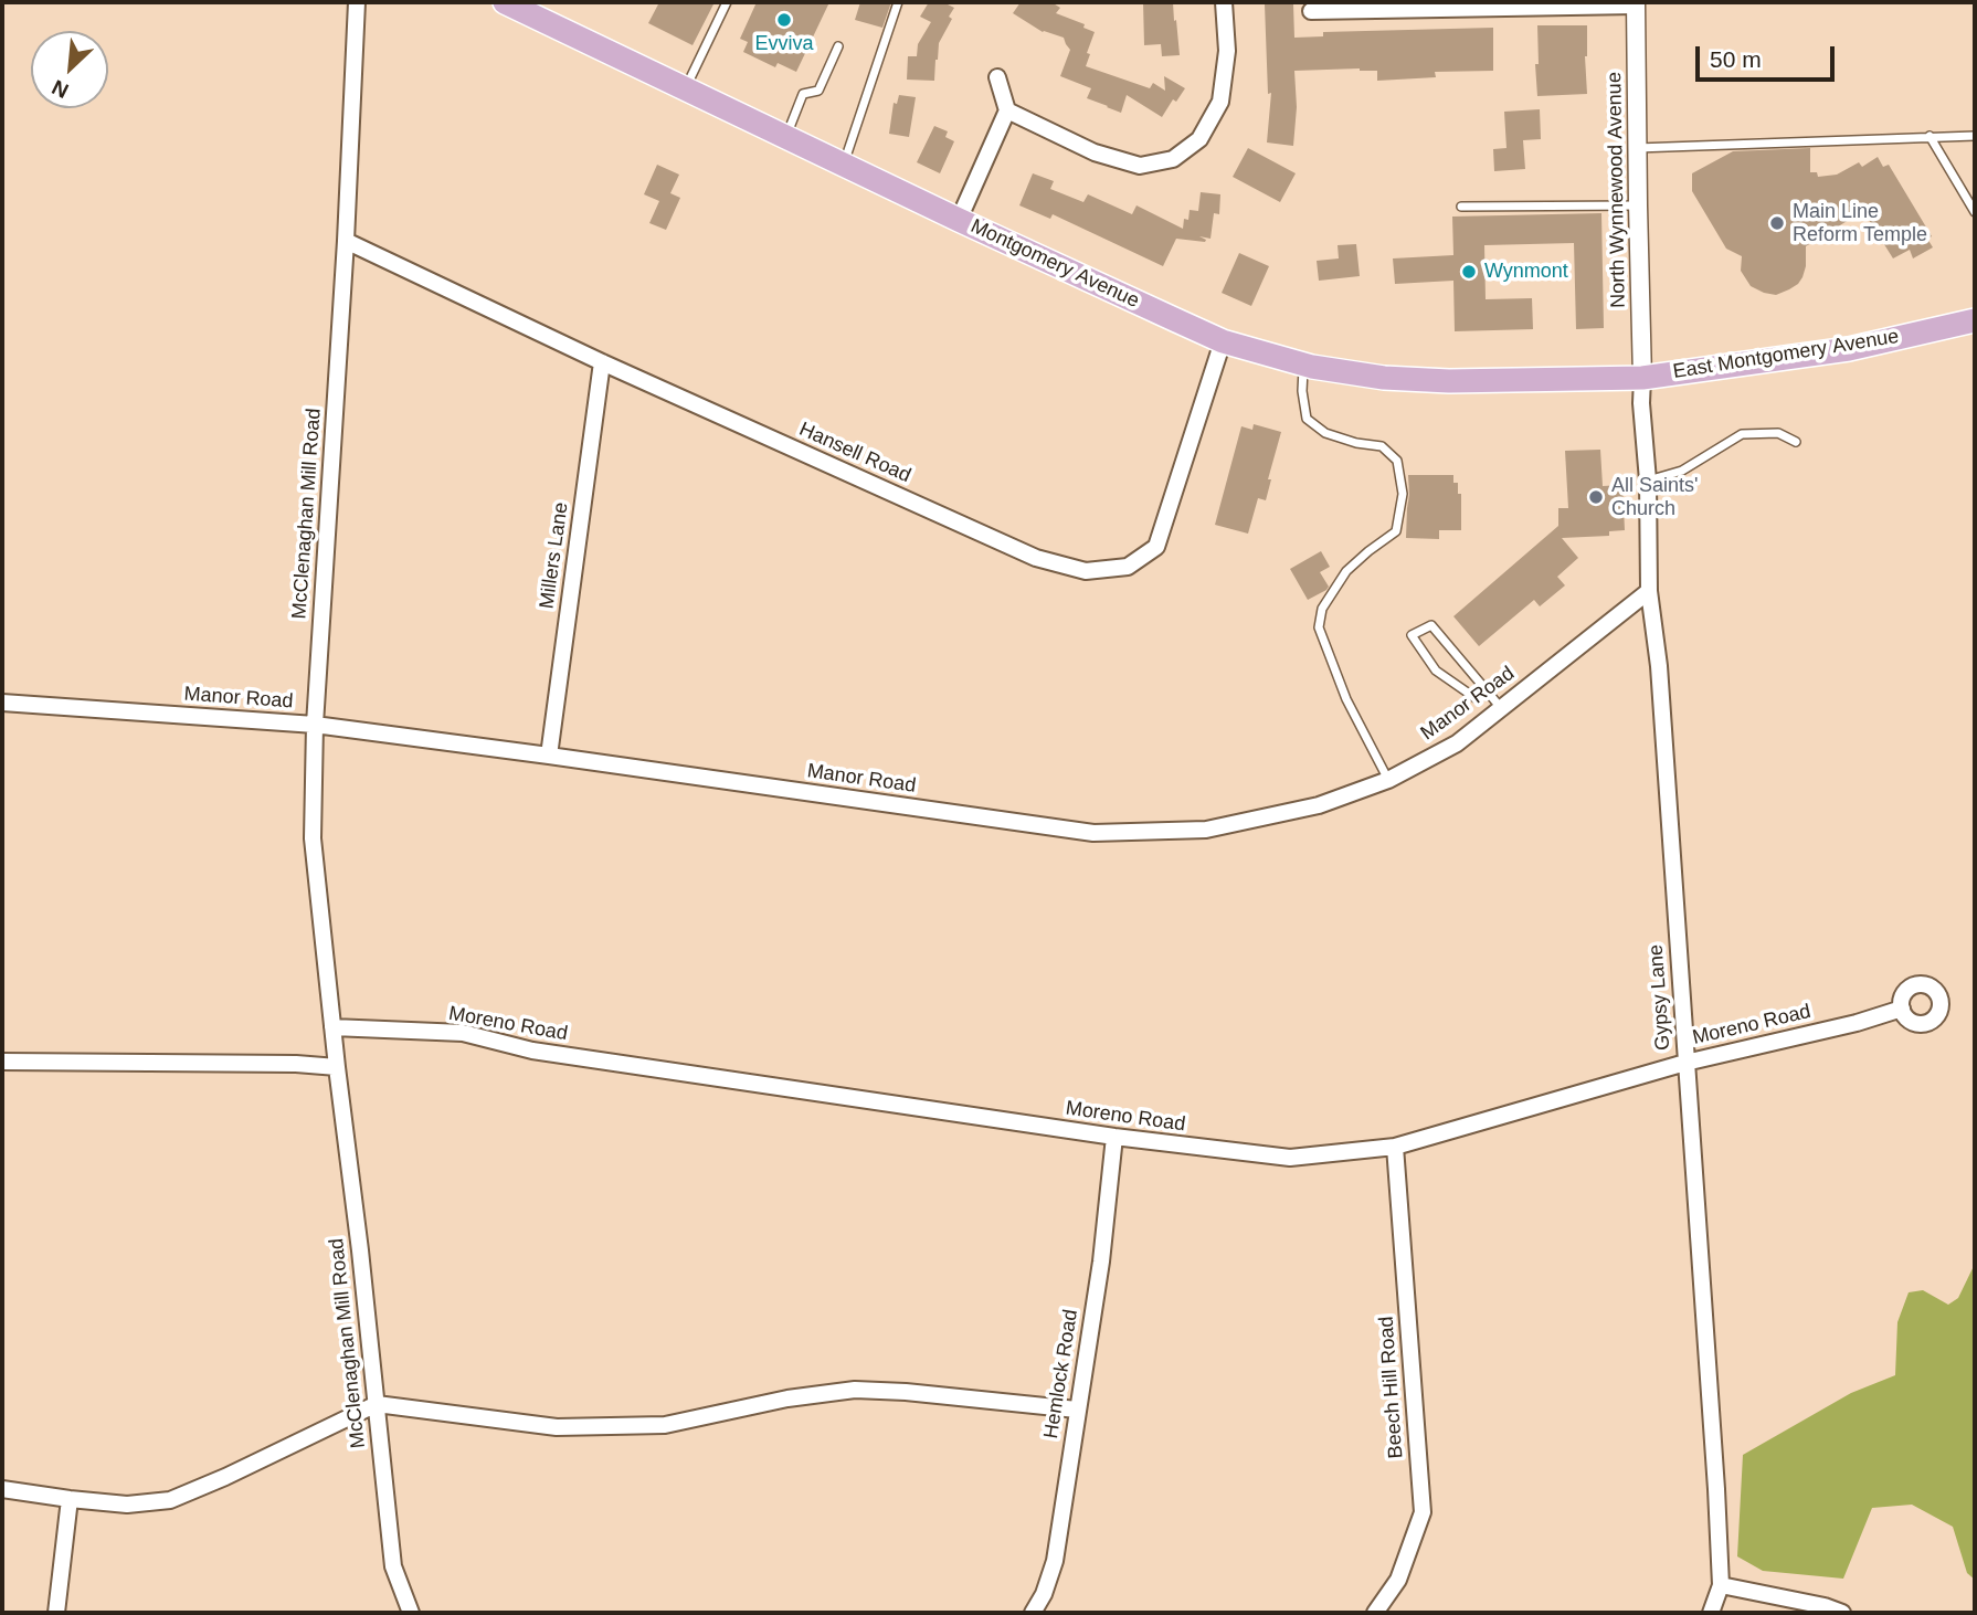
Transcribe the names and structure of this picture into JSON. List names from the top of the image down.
{
  "streets": {
    "main road": ["Montgomery Avenue", "East Montgomery Avenue"],
    "street": [
      "North Wynnewood Avenue",
      "Hansell Road",
      "McClenaghan Mill Road",
      "Millers Lane",
      "Manor Road",
      "Gypsy Lane",
      "Moreno Road",
      "Hemlock Road",
      "Beech Hill Road"
    ]
  },
  "crossings": [
    ["North Wynnewood Avenue", "Montgomery Avenue"],
    ["North Wynnewood Avenue", "East Montgomery Avenue"],
    ["North Wynnewood Avenue", "Gypsy Lane"],
    ["Montgomery Avenue", "East Montgomery Avenue"],
    ["Montgomery Avenue", "Hansell Road"],
    ["Montgomery Avenue", "Gypsy Lane"],
    ["East Montgomery Avenue", "Gypsy Lane"],
    ["Hansell Road", "McClenaghan Mill Road"],
    ["Hansell Road", "Millers Lane"],
    ["McClenaghan Mill Road", "Manor Road"],
    ["McClenaghan Mill Road", "Moreno Road"],
    ["Millers Lane", "Manor Road"],
    ["Manor Road", "Gypsy Lane"],
    ["Gypsy Lane", "Moreno Road"],
    ["Moreno Road", "Hemlock Road"],
    ["Moreno Road", "Beech Hill Road"]
  ],
  "places": [
    "Evviva",
    "Main Line Reform Temple",
    "Wynmont",
    "All Saints' Church"
  ],
  "scale_bar": "50 m",
  "north": "bottom left"
}
